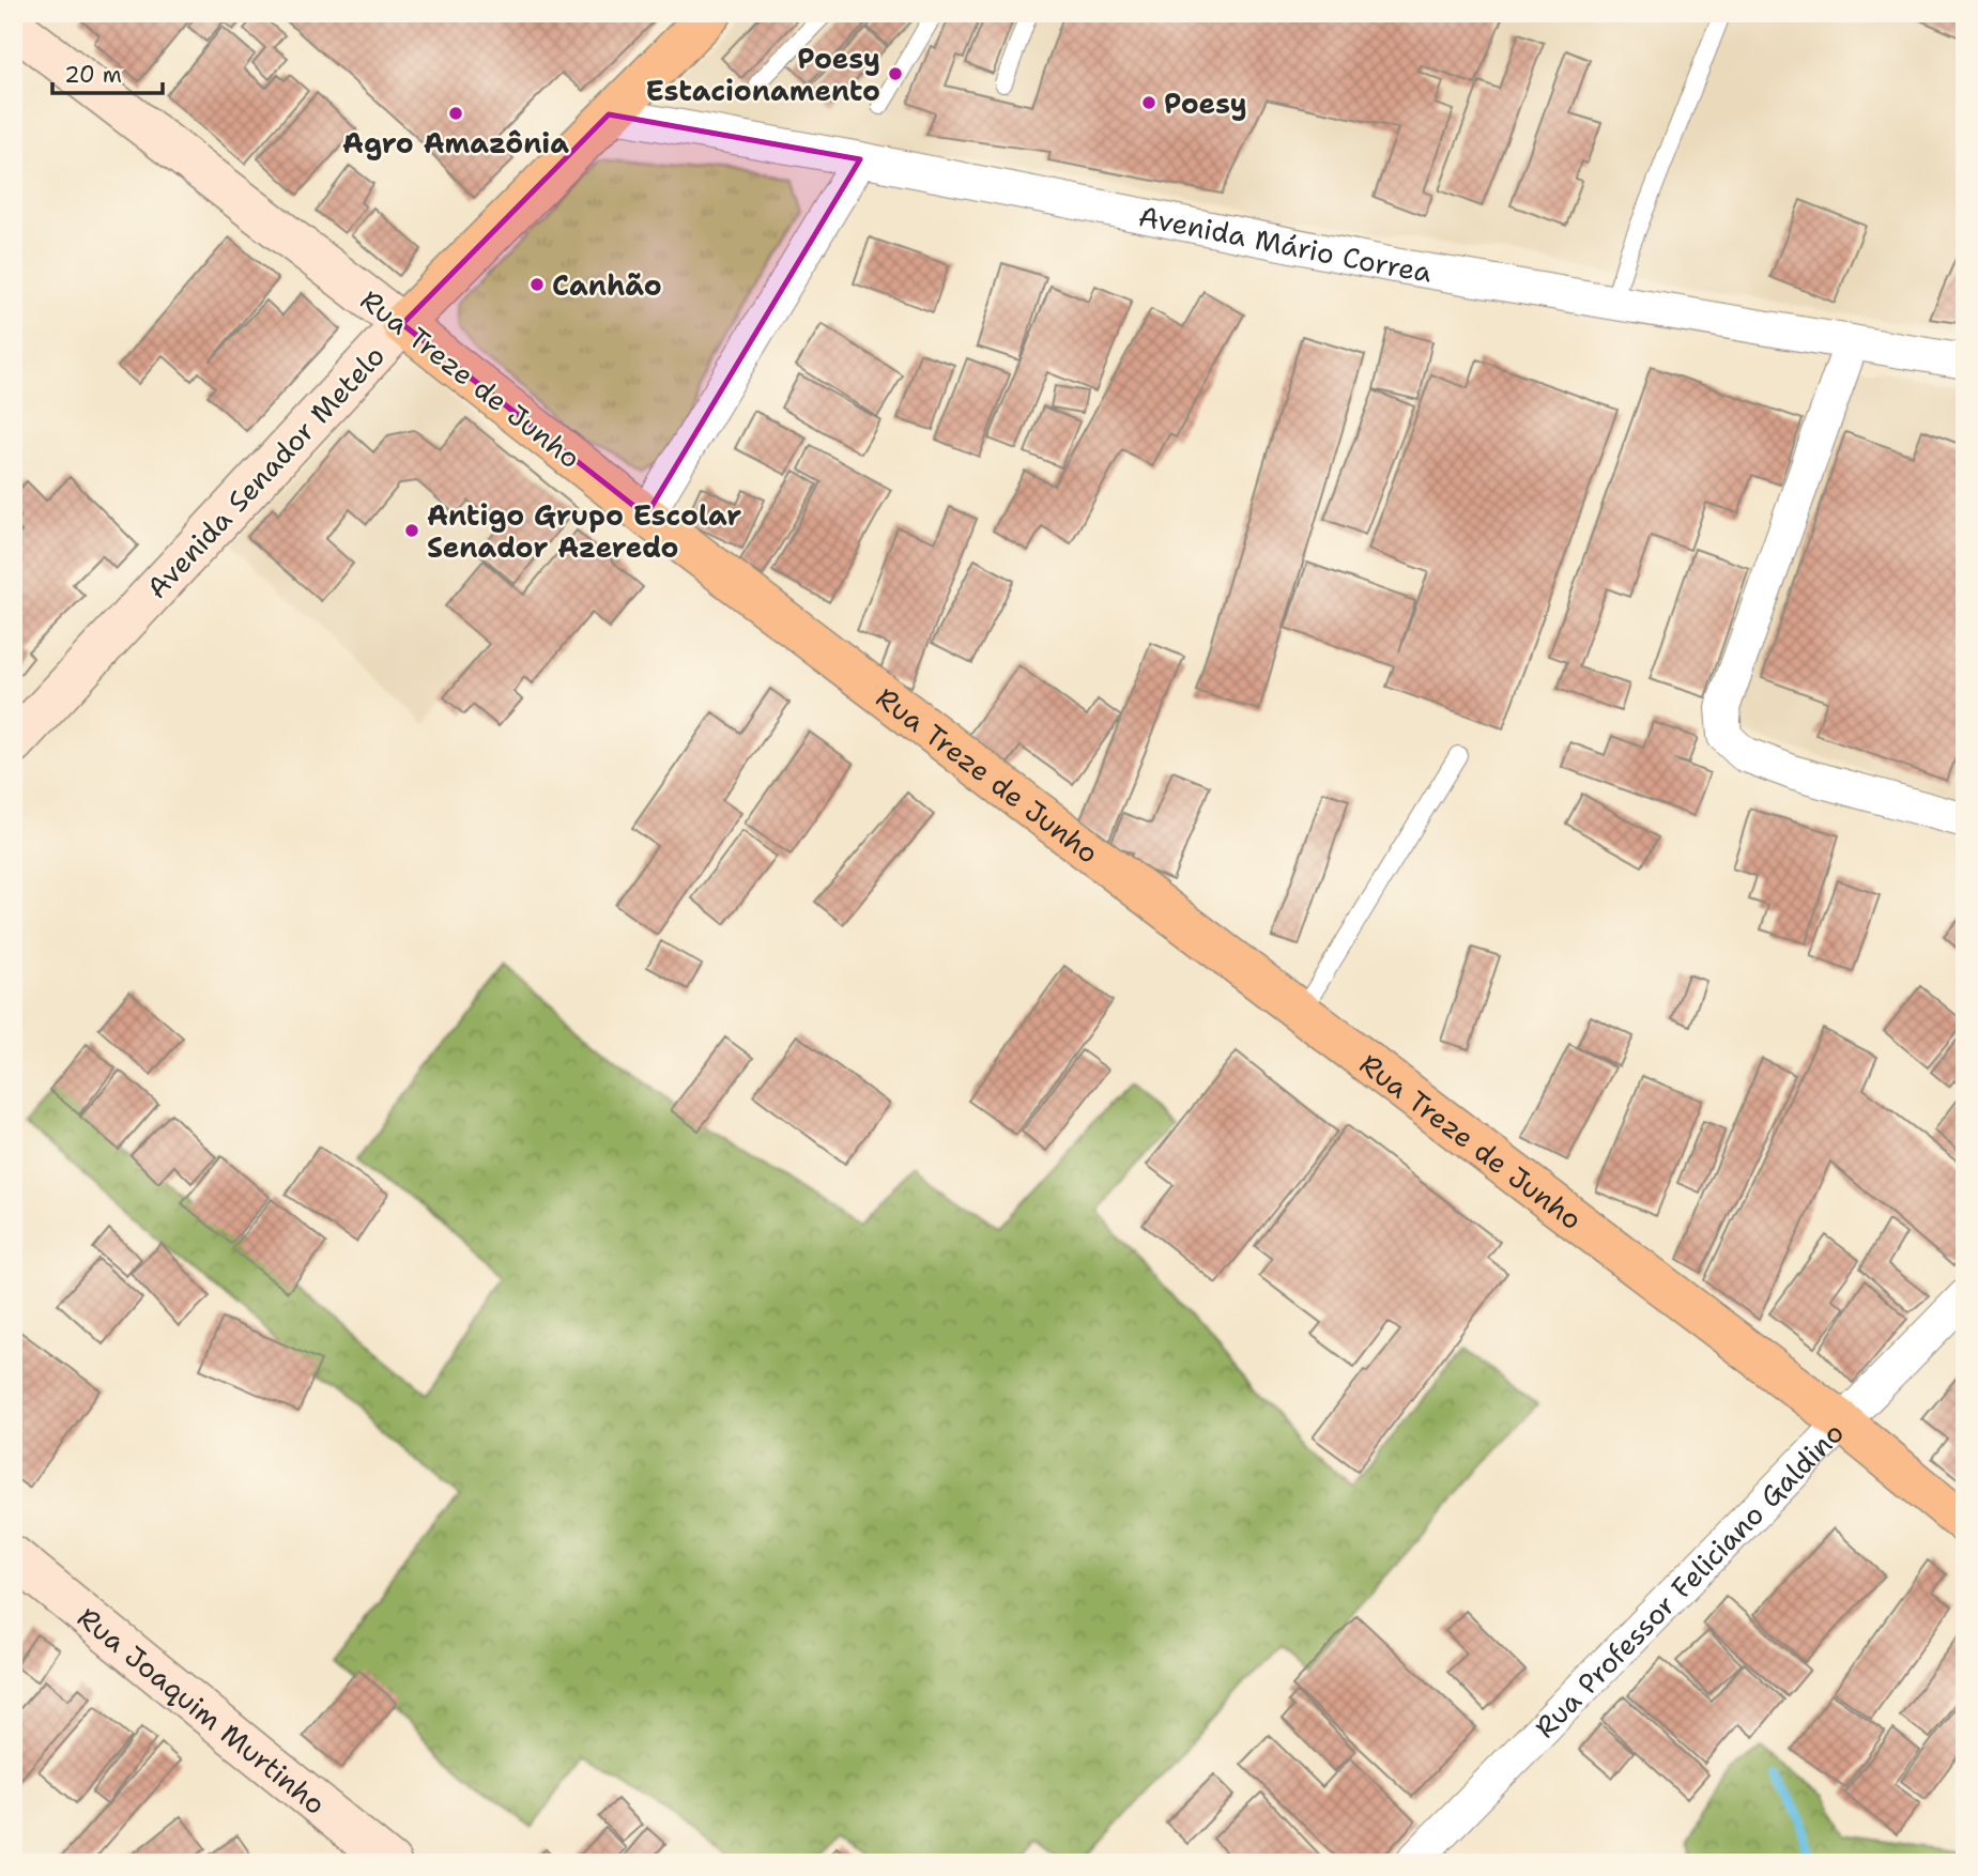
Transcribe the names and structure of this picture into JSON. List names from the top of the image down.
{
  "streets": {
    "main road": ["Rua Treze de Junho", "Avenida Senador Metelo"],
    "street": ["Avenida Mário Correa", "Rua Professor Feliciano Galdino", "Rua Joaquim Murtinho"]
  },
  "crossings": [
    ["Avenida Mário Correa", "Avenida Senador Metelo"],
    ["Rua Treze de Junho", "Avenida Senador Metelo"],
    ["Rua Treze de Junho", "Rua Professor Feliciano Galdino"]
  ],
  "places": [
    "Poesy Estacionamento",
    "Poesy",
    "Agro Amazônia",
    "Canhão",
    "Antigo Grupo Escolar Senador Azeredo"
  ],
  "scale_bar": "20 m"
}
